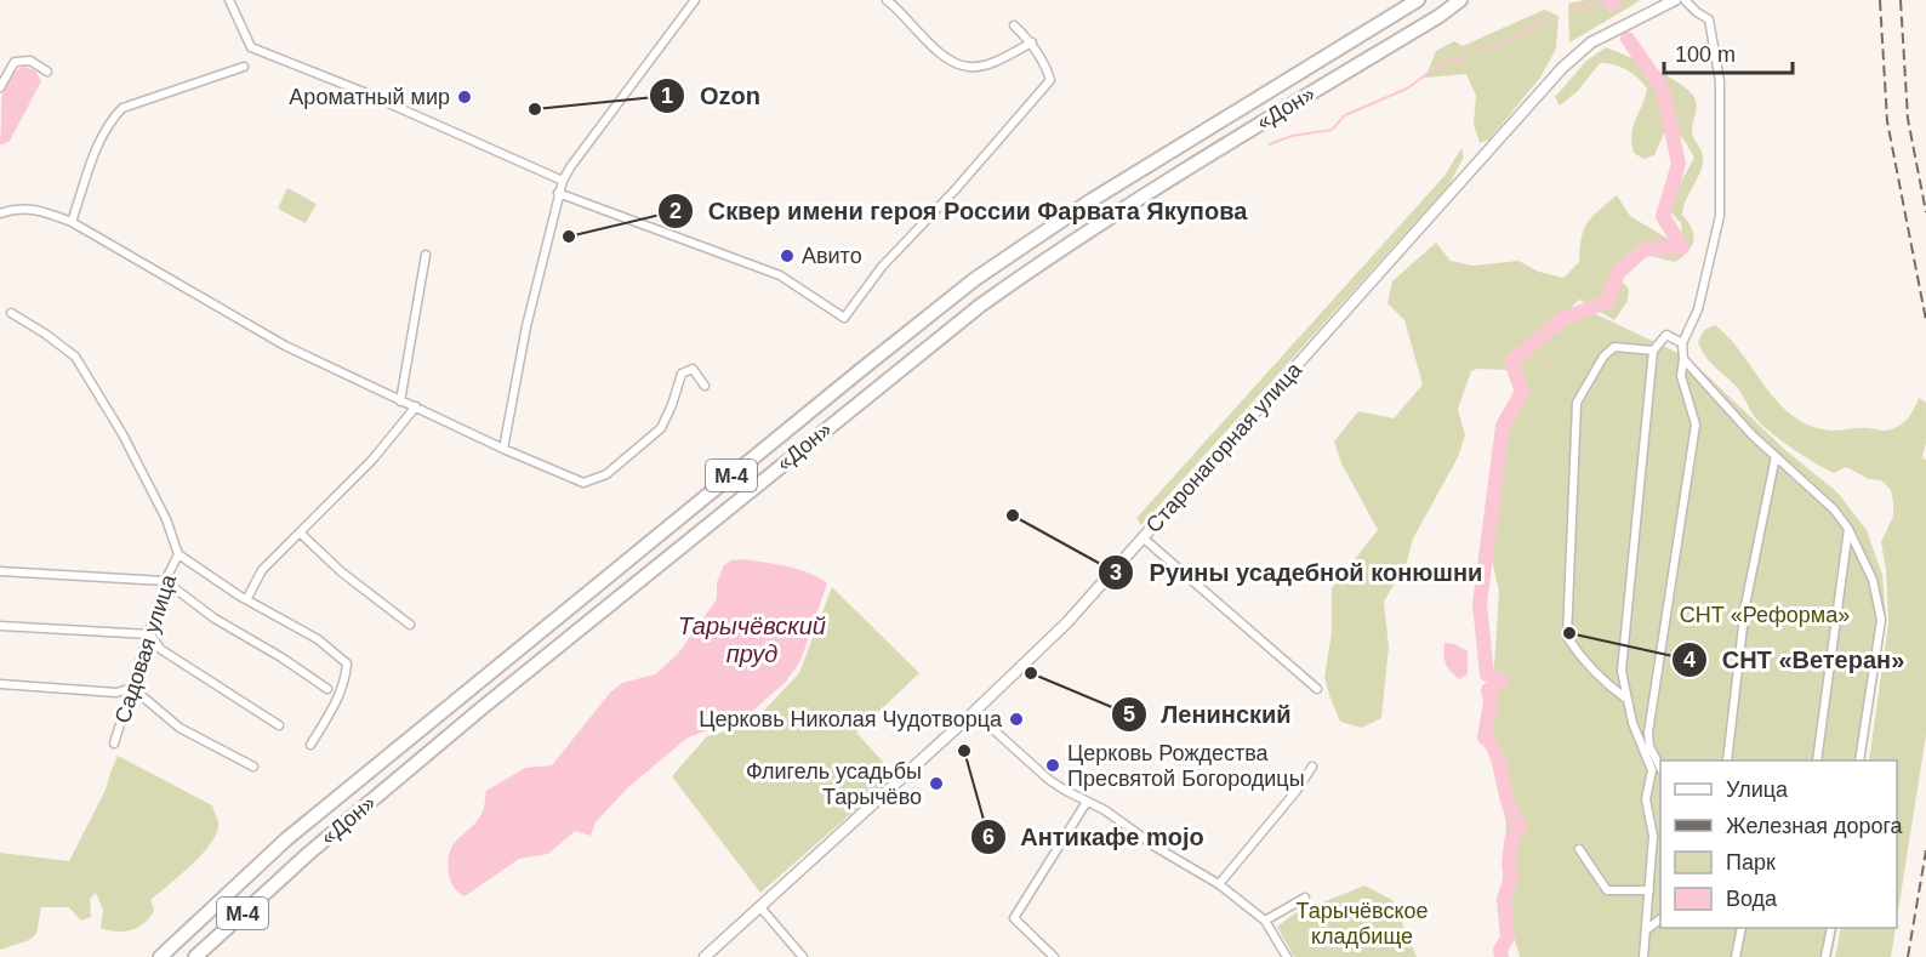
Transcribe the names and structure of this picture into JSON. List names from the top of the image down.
{
  "streets": {
    "highway": ["«Дон»", "М-4"],
    "main road": ["Старонагорная улица"],
    "street": ["Садовая улица"]
  },
  "water": ["Тарычёвский пруд"],
  "parks": ["СНТ «Реформа»", "Тарычёвское кладбище"],
  "places": [
    "Ароматный мир",
    "Ozon",
    "Сквер имени героя России Фарвата Якупова",
    "Авито",
    "Руины усадебной конюшни",
    "СНТ «Ветеран»",
    "Ленинский",
    "Церковь Николая Чудотворца",
    "Антикафе mojo",
    "Церковь Рождества Пресвятой Богородицы",
    "Флигель усадьбы Тарычёво"
  ],
  "legend": [
    "Улица",
    "Железная дорога",
    "Парк",
    "Вода"
  ],
  "scale_bar": "100 m"
}
